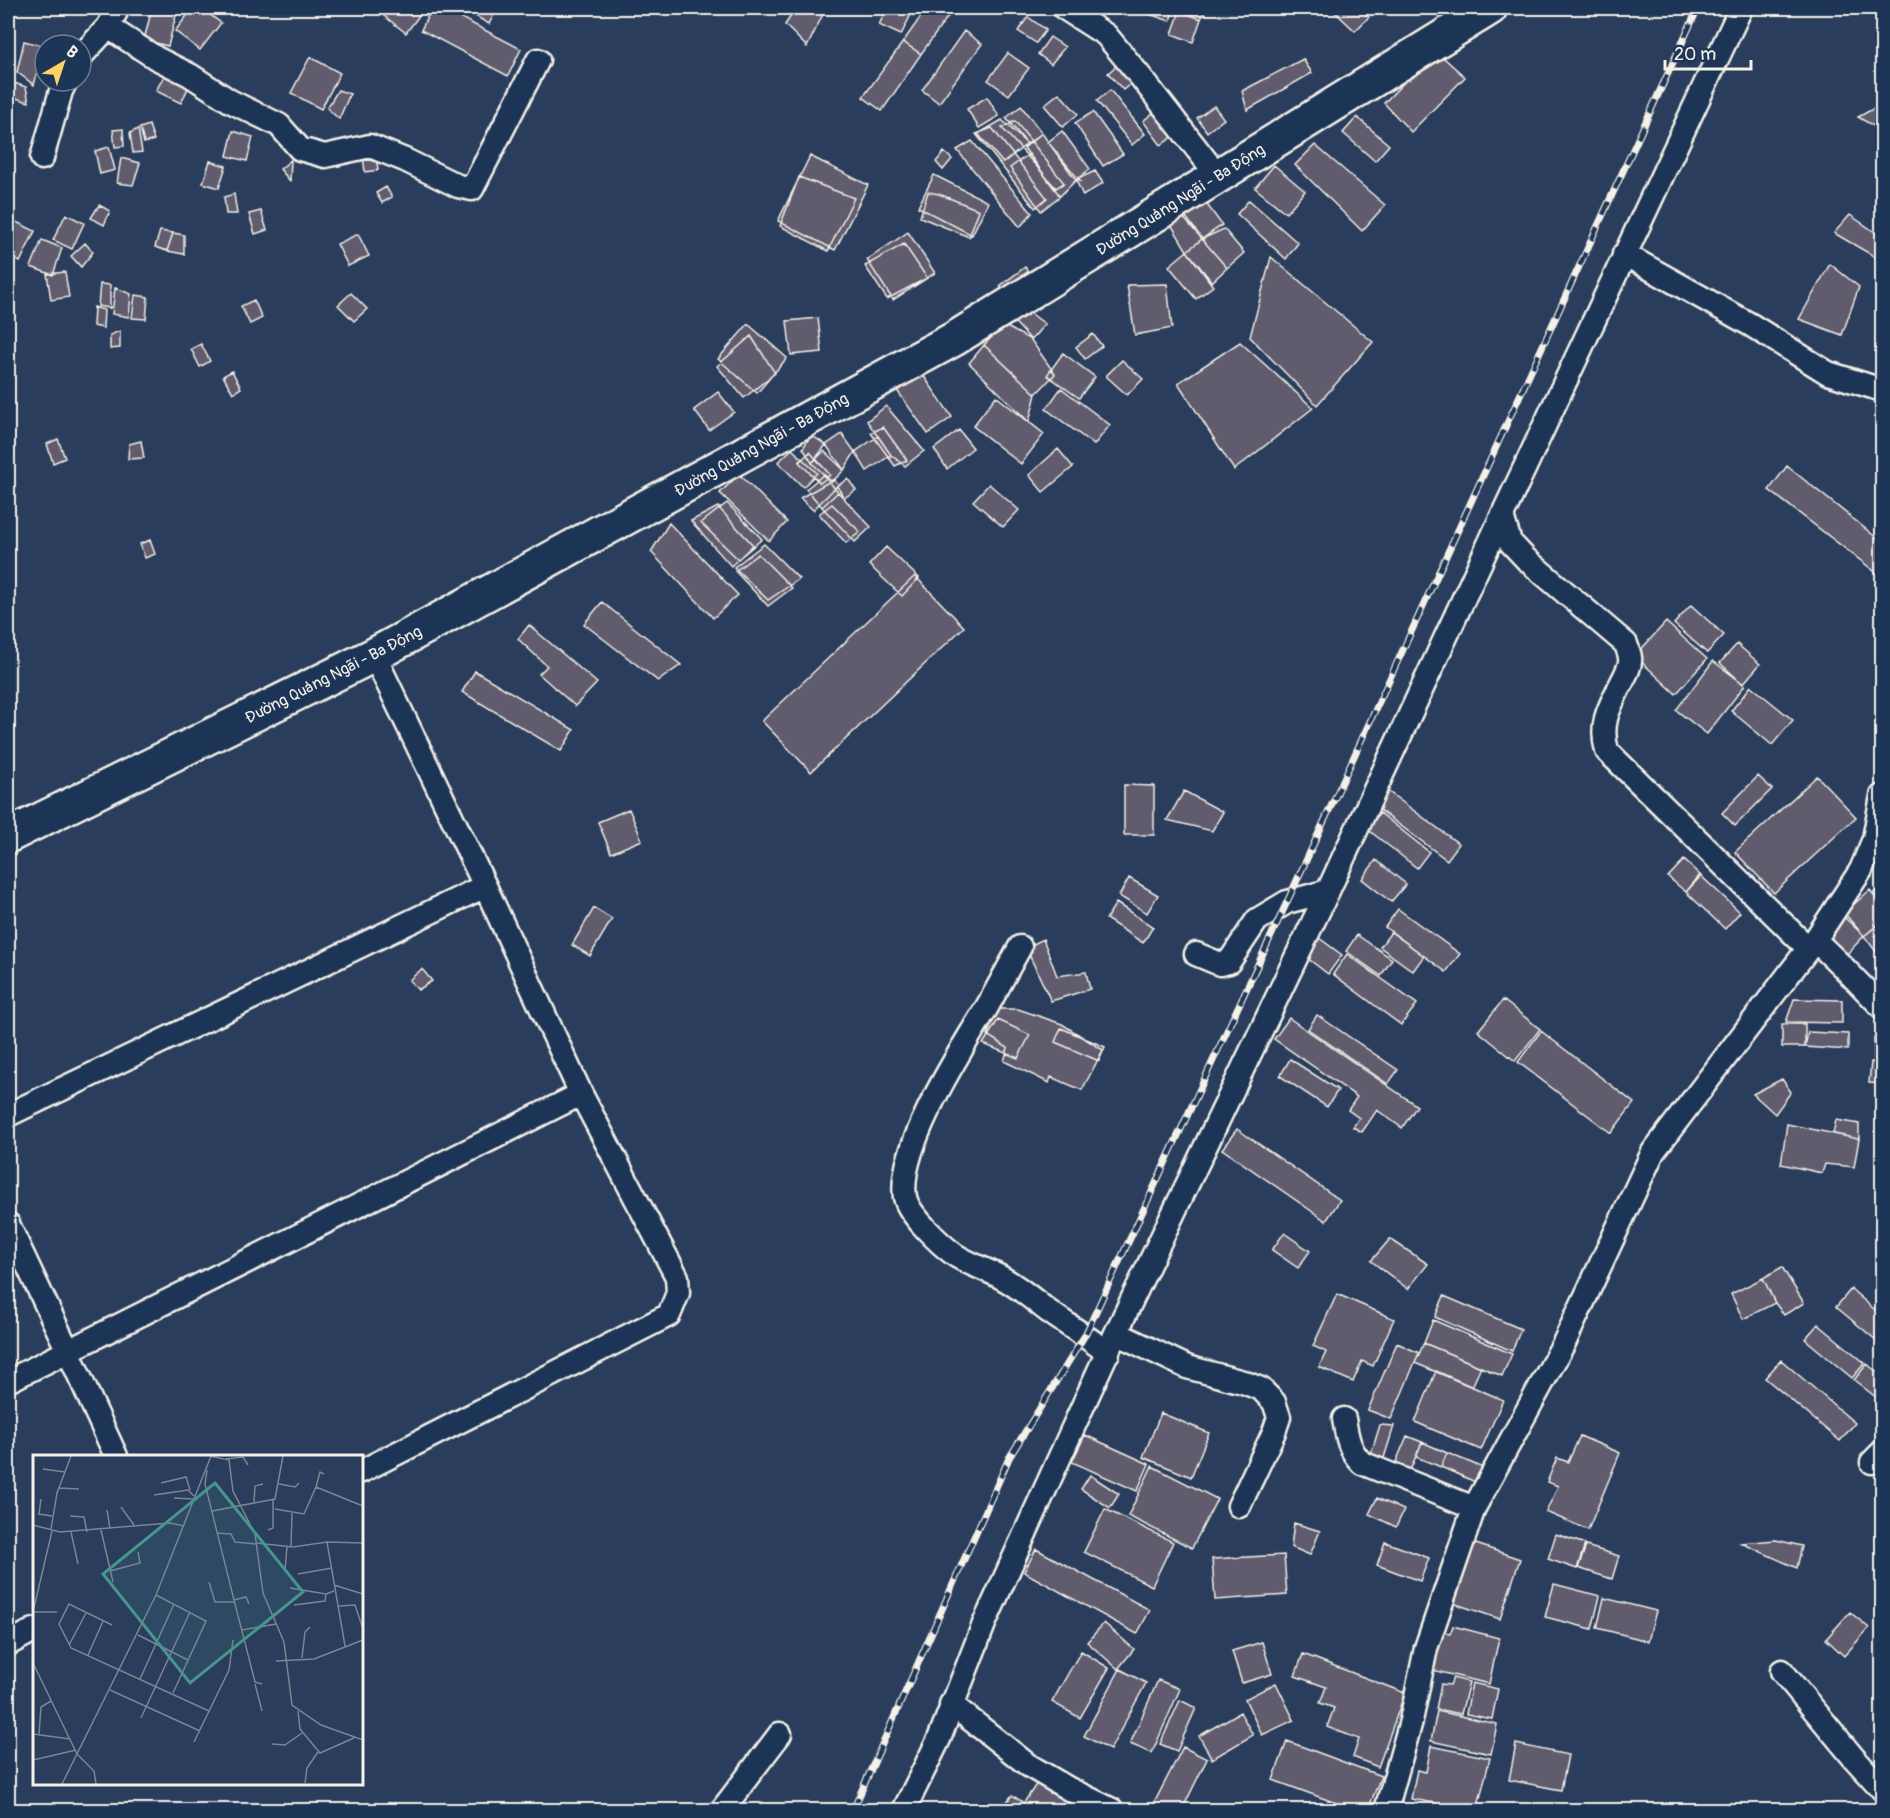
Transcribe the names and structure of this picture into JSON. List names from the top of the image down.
{
  "streets": {
    "main road": ["Đường Quảng Ngãi - Ba Động"]
  },
  "scale_bar": "20 m",
  "north": "top right"
}
